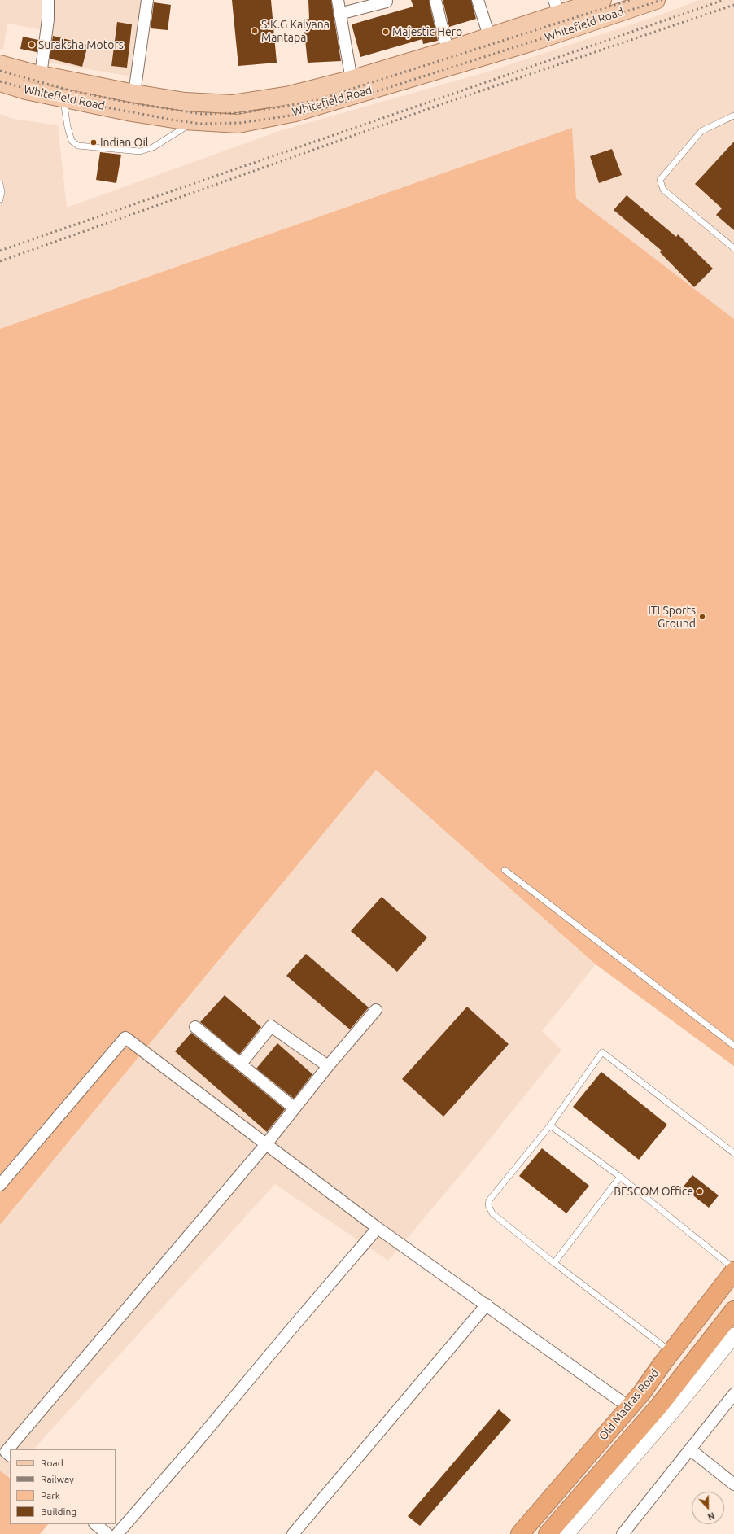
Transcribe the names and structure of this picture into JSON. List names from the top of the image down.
{
  "streets": {
    "highway": ["Old Madras Road"],
    "main road": ["Whitefield Road"]
  },
  "places": [
    "S.K.G Kalyana Mantapa",
    "Majestic Hero",
    "Suraksha Motors",
    "Indian Oil",
    "ITI Sports Ground",
    "BESCOM Office"
  ],
  "legend": [
    "Road",
    "Railway",
    "Park",
    "Building"
  ],
  "north": "bottom"
}
